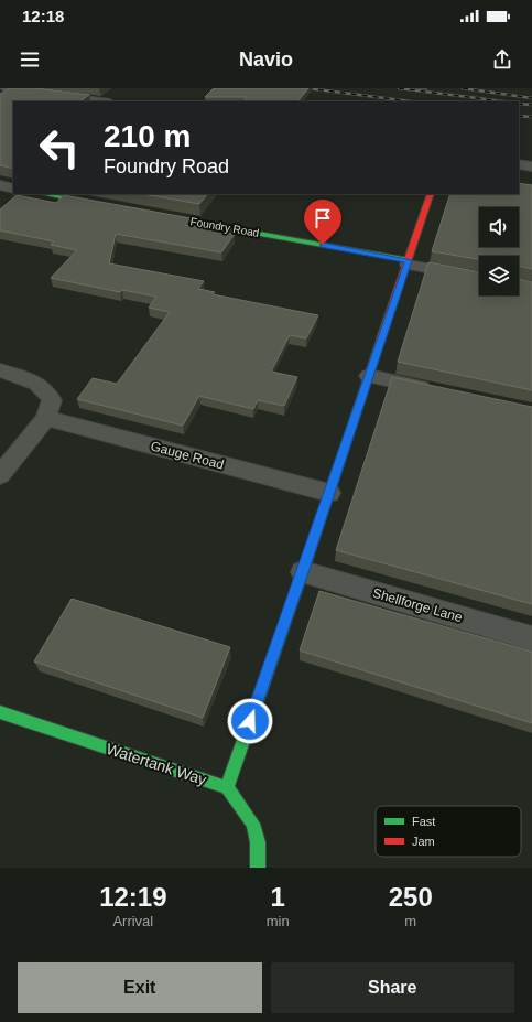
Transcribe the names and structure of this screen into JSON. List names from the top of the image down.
{
  "streets": {
    "street": [
      "Foundry Road",
      "Gauge Road",
      "Shellforge Lane",
      "Watertank Way"
    ]
  },
  "legend": ["Fast", "Jam"],
  "page": {
    "status": "12:18",
    "header": "Navio",
    "turn": ["210 m", "Foundry Road"],
    "eta": [
      "12:19",
      "Arrival",
      "1",
      "min",
      "250",
      "m"
    ],
    "buttons": ["Exit", "Share"]
  }
}
